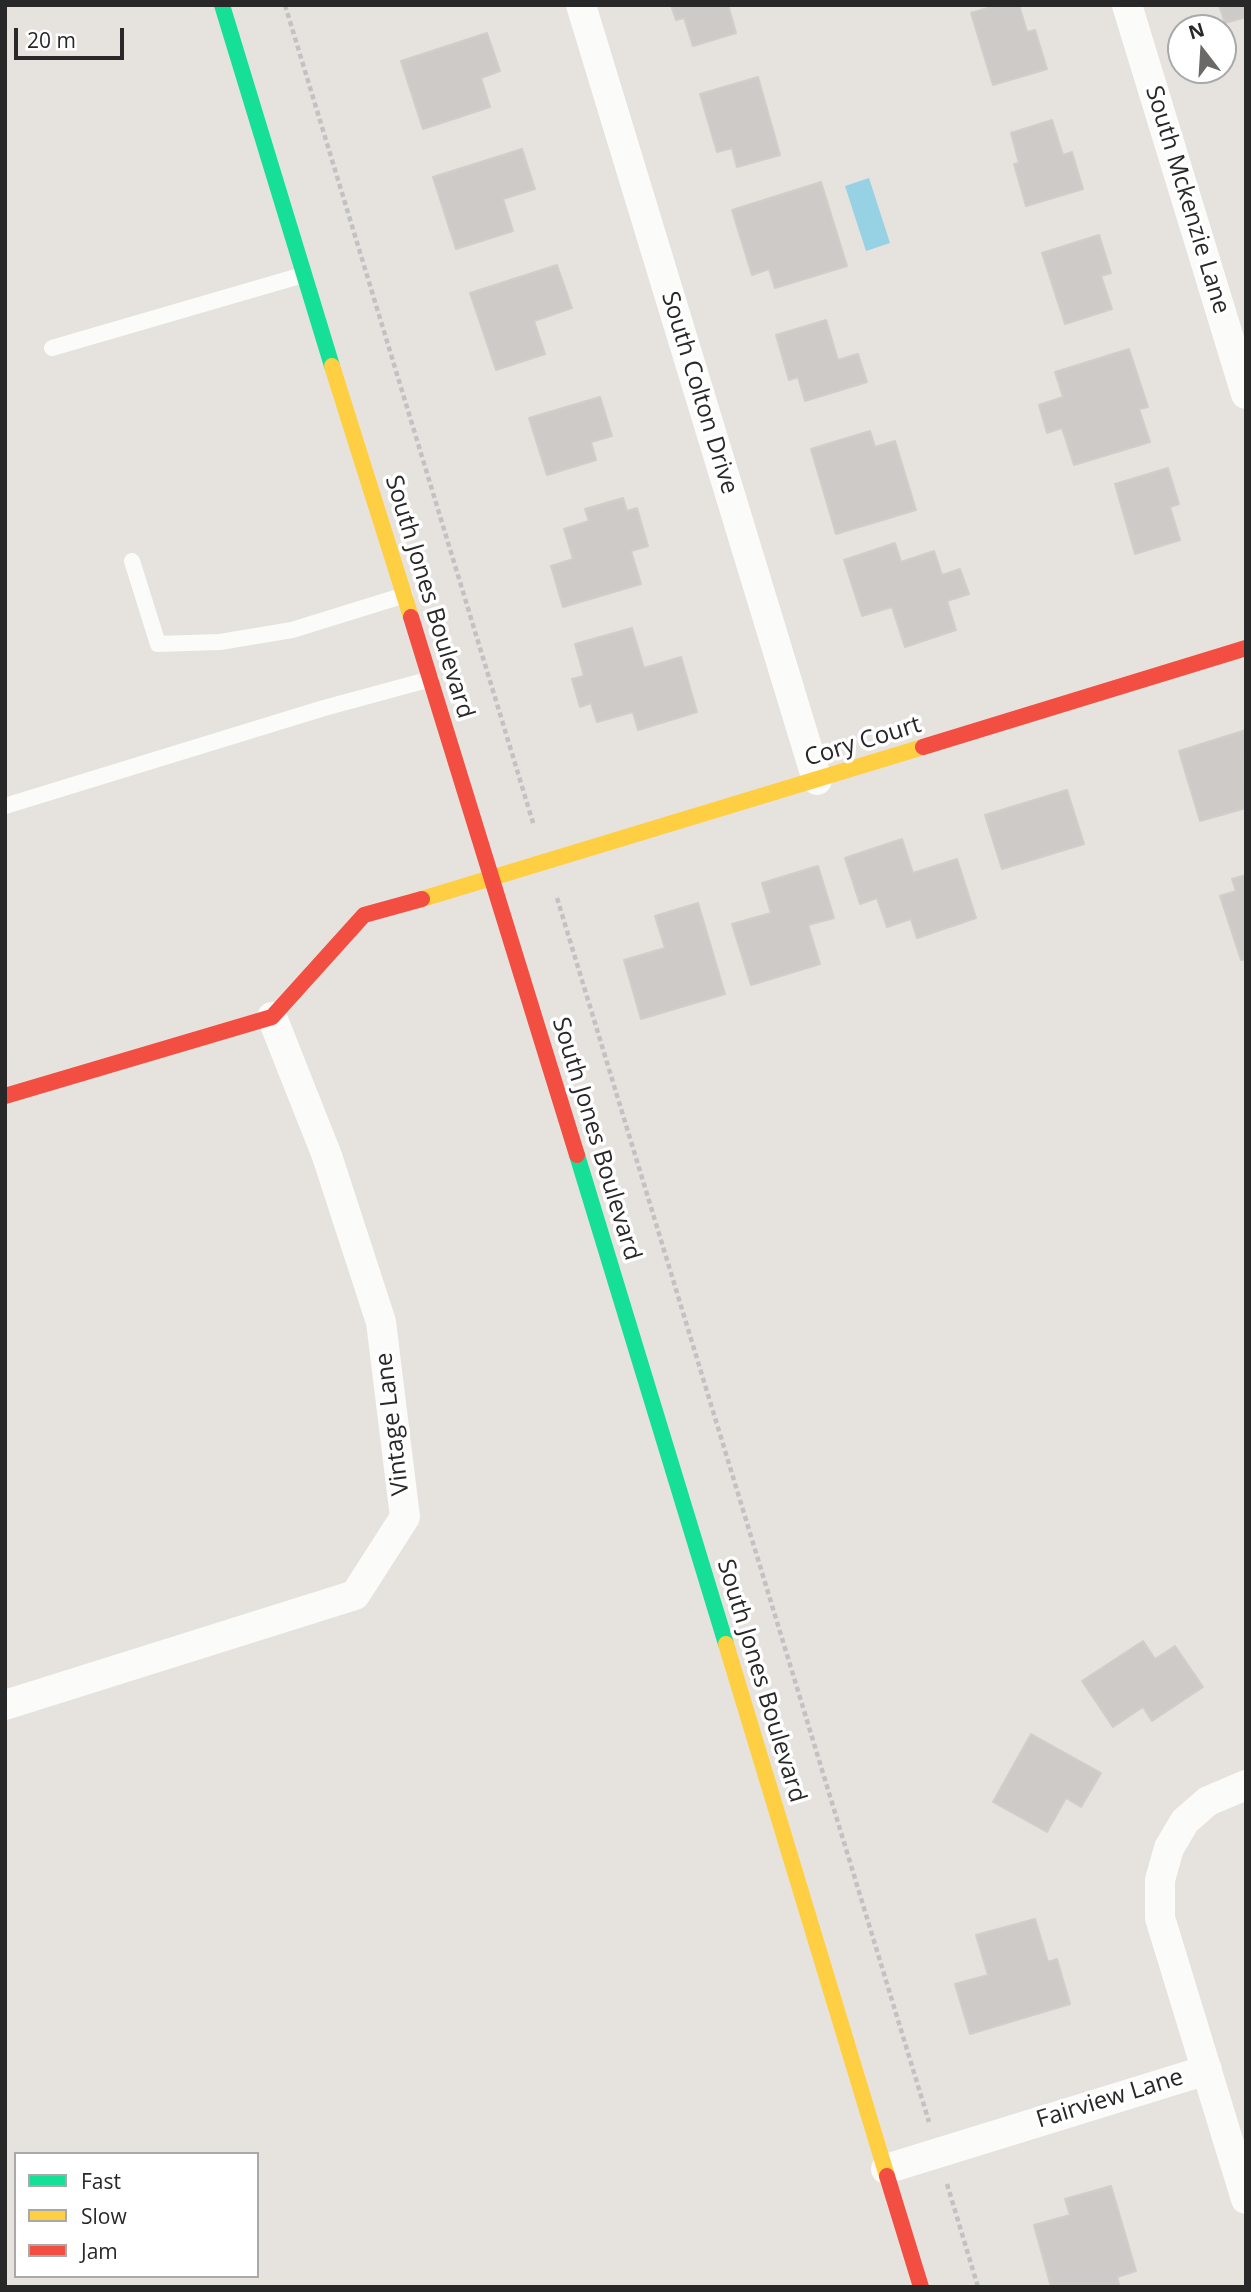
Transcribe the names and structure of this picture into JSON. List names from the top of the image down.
{
  "streets": {
    "street": [
      "South Mckenzie Lane",
      "South Colton Drive",
      "South Jones Boulevard",
      "Cory Court",
      "Vintage Lane",
      "Fairview Lane"
    ]
  },
  "crossings": [
    ["South Colton Drive", "Cory Court"],
    ["South Jones Boulevard", "Cory Court"],
    ["South Jones Boulevard", "Fairview Lane"]
  ],
  "legend": ["Fast", "Slow", "Jam"],
  "scale_bar": "20 m",
  "north": "top"
}
